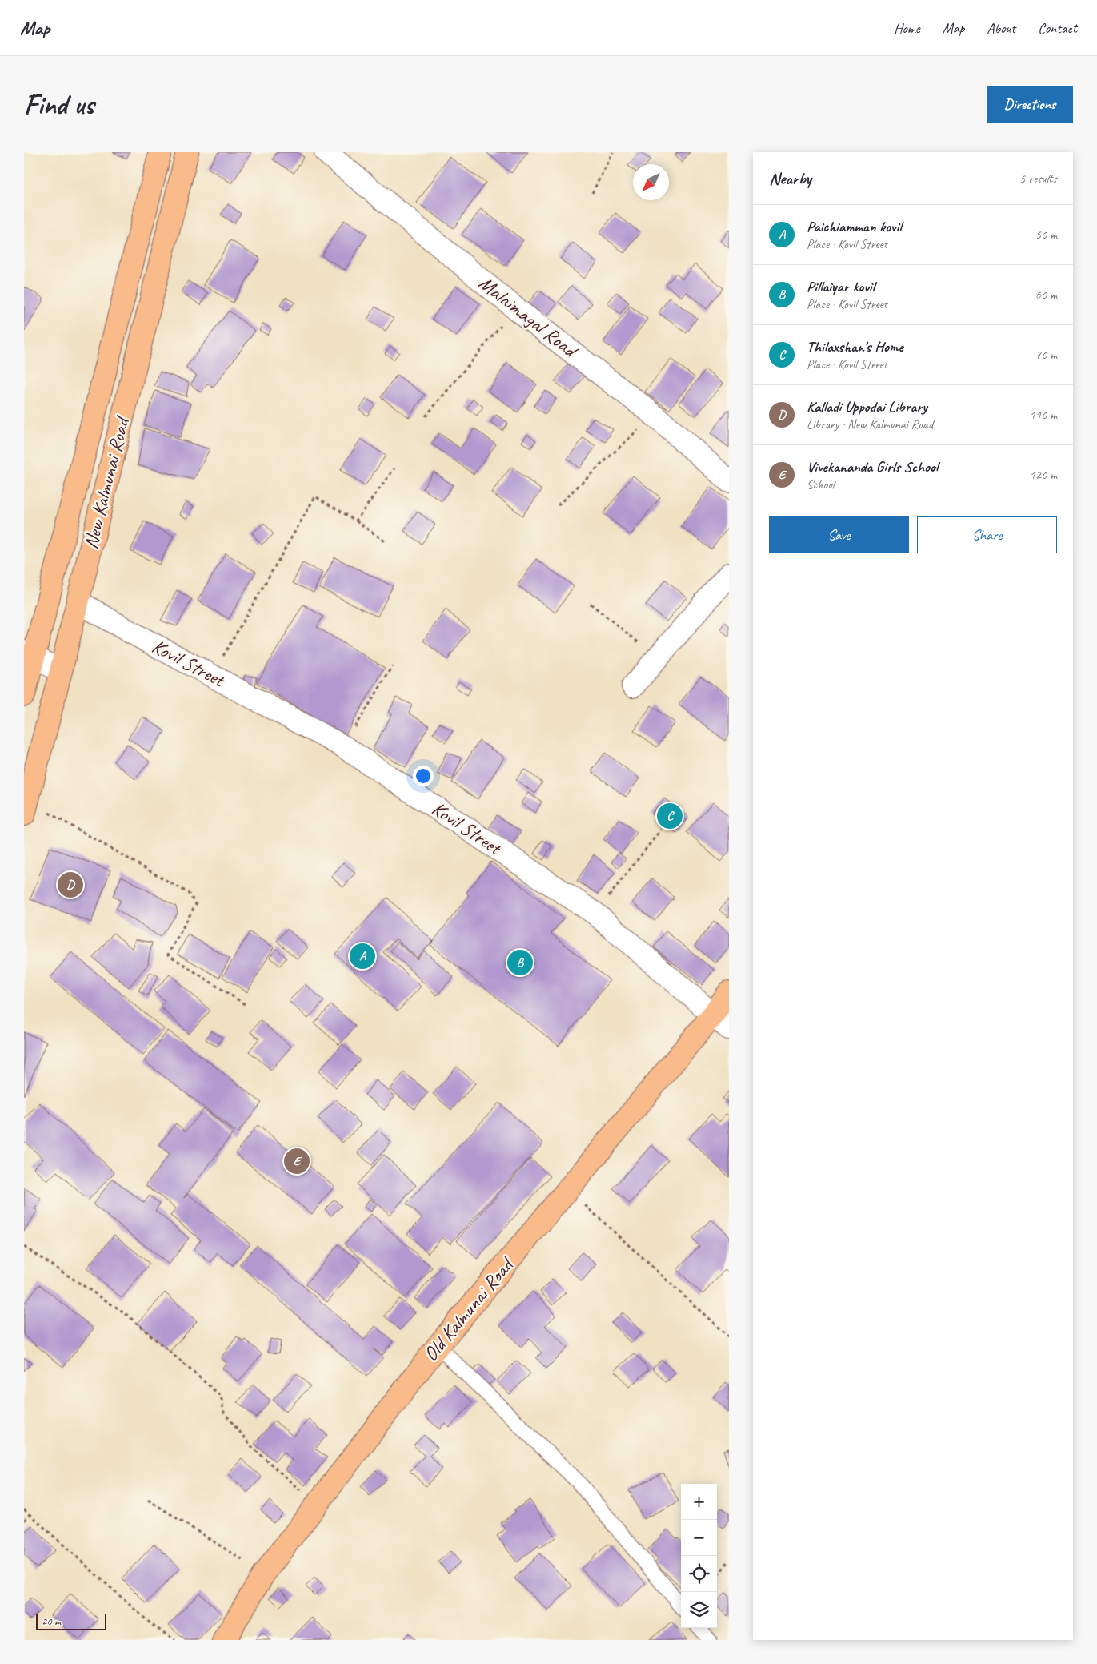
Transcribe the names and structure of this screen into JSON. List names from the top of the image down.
{
  "streets": {
    "main road": ["New Kalmunai Road", "Old Kalmunai Road"],
    "street": ["Malaimagal Road", "Kovil Street"]
  },
  "crossings": [
    ["New Kalmunai Road", "Kovil Street"],
    ["Kovil Street", "Old Kalmunai Road"]
  ],
  "scale_bar": "20 m",
  "north": "bottom left",
  "page": {
    "header": "Map",
    "nav": [
      "Home",
      "Map",
      "About",
      "Contact"
    ],
    "buttons": [
      "Directions",
      ["Save", "Share"]
    ],
    "title": "Find us",
    "heading": ["Nearby", "5 results"],
    "list": [
      {
        "mark": "A",
        "name": "Paichiamman kovil",
        "note": "Place · Kovil Street",
        "value": "50 m"
      },
      {
        "mark": "B",
        "name": "Pillaiyar kovil",
        "note": "Place · Kovil Street",
        "value": "60 m"
      },
      {
        "mark": "C",
        "name": "Thilaxshan's Home",
        "note": "Place · Kovil Street",
        "value": "70 m"
      },
      {
        "mark": "D",
        "name": "Kalladi Uppodai Library",
        "note": "Library · New Kalmunai Road",
        "value": "110 m"
      },
      {
        "mark": "E",
        "name": "Vivekananda Girls School",
        "note": "School",
        "value": "120 m"
      }
    ],
    "pins": [
      "C",
      "D",
      "A",
      "B",
      "E"
    ],
    "map_buttons": ["+", "−"],
    "scale": "20 m"
  }
}
